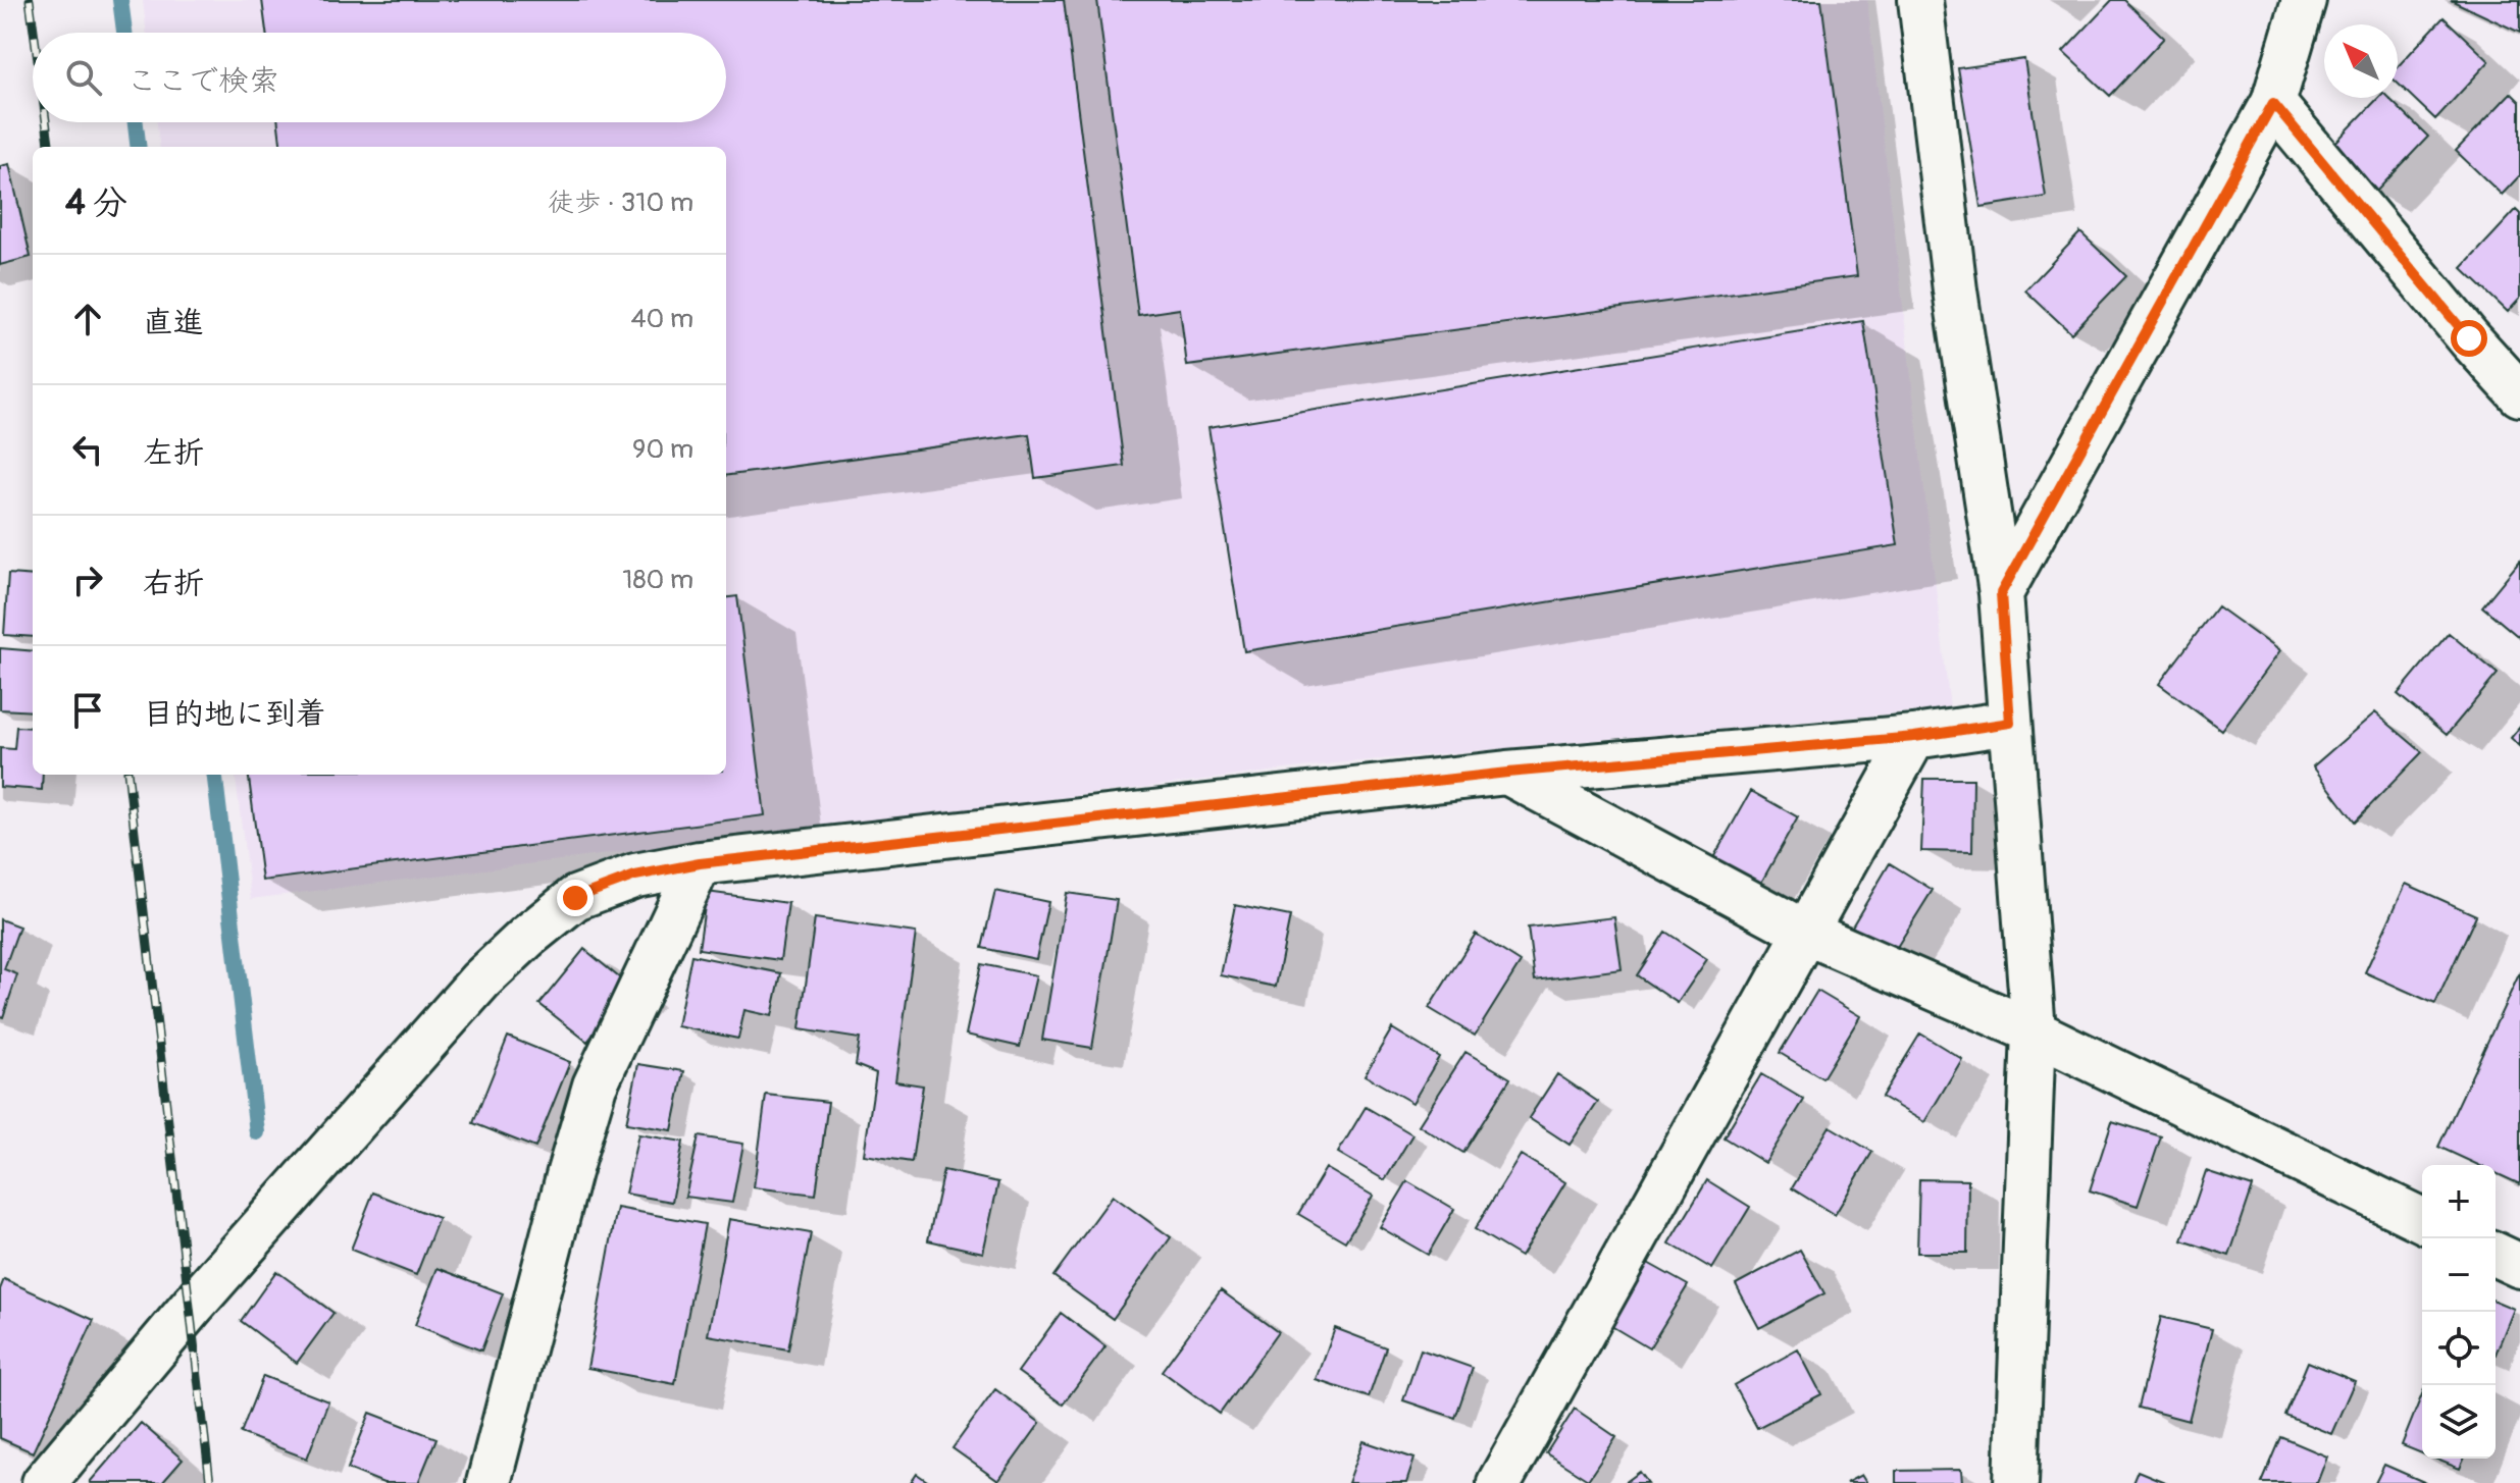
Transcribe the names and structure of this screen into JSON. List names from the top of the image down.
{
  "north": "top left",
  "page": {
    "search": "ここで検索",
    "heading": ["4 分", "徒歩 · 310 m"],
    "list": [
      ["直進", "40 m"],
      ["左折", "90 m"],
      ["右折", "180 m"],
      "目的地に到着"
    ],
    "map_buttons": ["+", "−"]
  }
}
